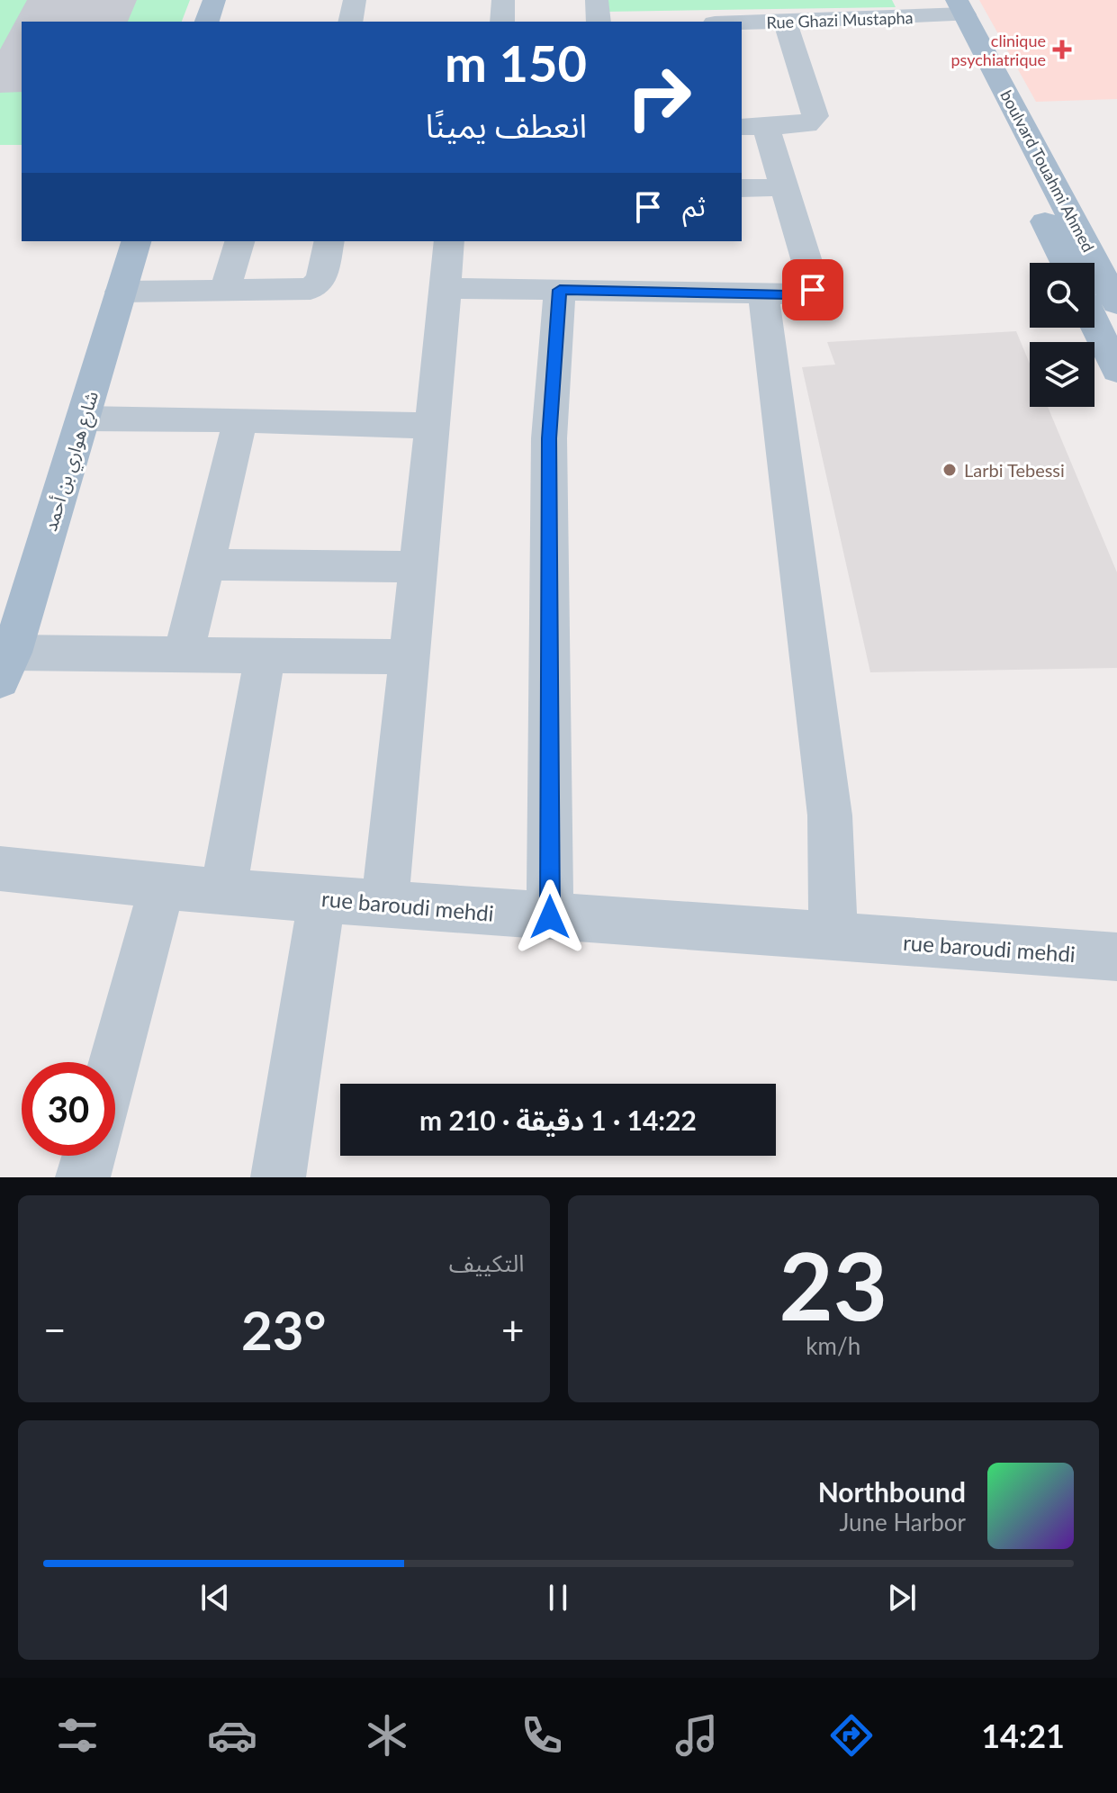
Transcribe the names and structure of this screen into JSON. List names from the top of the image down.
{
  "streets": {
    "main road": ["boulvard Touahmi Ahmed", "شارع هواري بن أحمد"],
    "street": ["Rue Ghazi Mustapha", "rue baroudi mehdi"]
  },
  "crossings": [
    ["Rue Ghazi Mustapha", "boulvard Touahmi Ahmed"]
  ],
  "places": {
    "health": ["clinique psychiatrique"],
    "other": ["Larbi Tebessi"]
  },
  "page": {
    "turn": ["150 m", "انعطف يمينًا"],
    "then": "ثم",
    "limit": "30",
    "trip": "14:22 · 1 دقيقة · 210 m",
    "tile": [
      ["23", "km/h"],
      "التكييف"
    ],
    "heat": ["−", "23°", "+"],
    "song": ["Northbound", "June Harbor"],
    "tabs": "14:21"
  }
}
